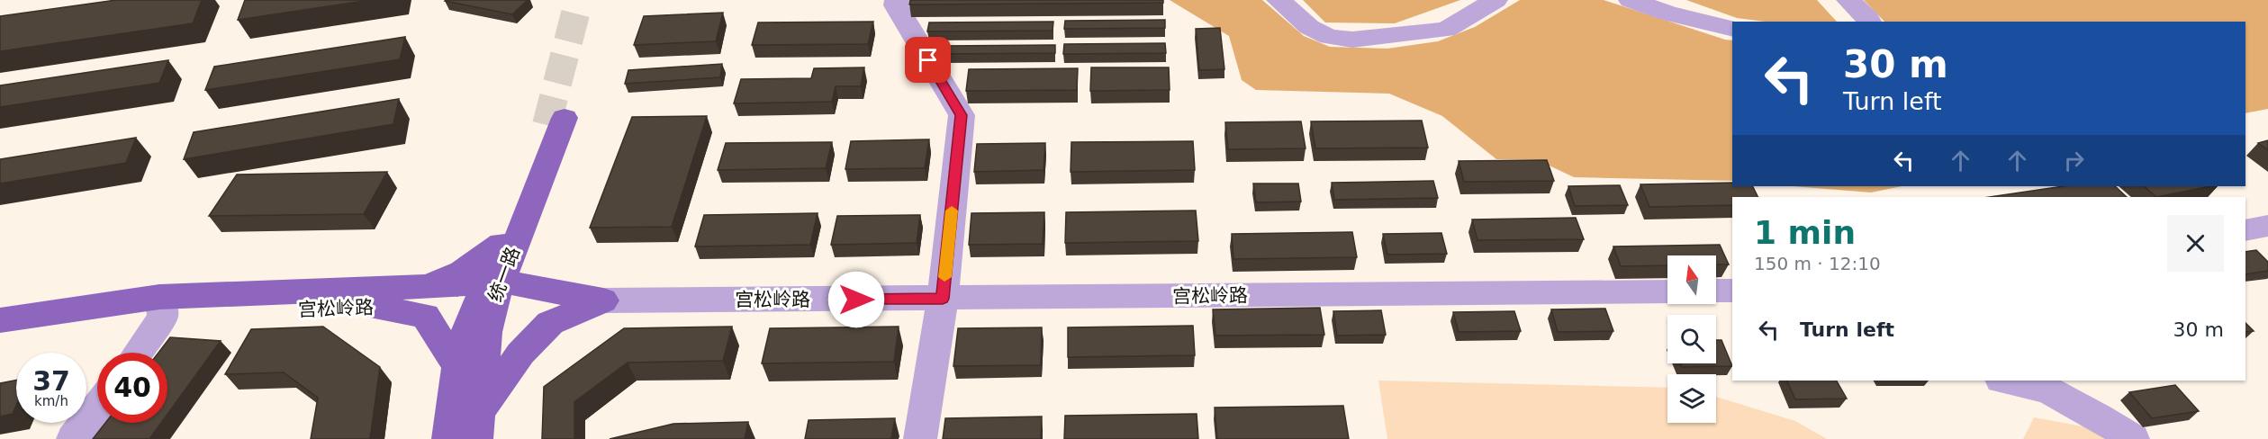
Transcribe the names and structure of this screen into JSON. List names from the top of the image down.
{
  "streets": {
    "main road": ["统一路", "宫松岭路"]
  },
  "crossings": [
    ["统一路", "宫松岭路"]
  ],
  "north": "top",
  "page": {
    "turn": ["30 m", "Turn left"],
    "heading": ["1 min", "150 m · 12:10"],
    "list": [
      {
        "name": "Turn left",
        "value": "30 m"
      }
    ],
    "speed": "37 km/h",
    "limit": "40"
  }
}
